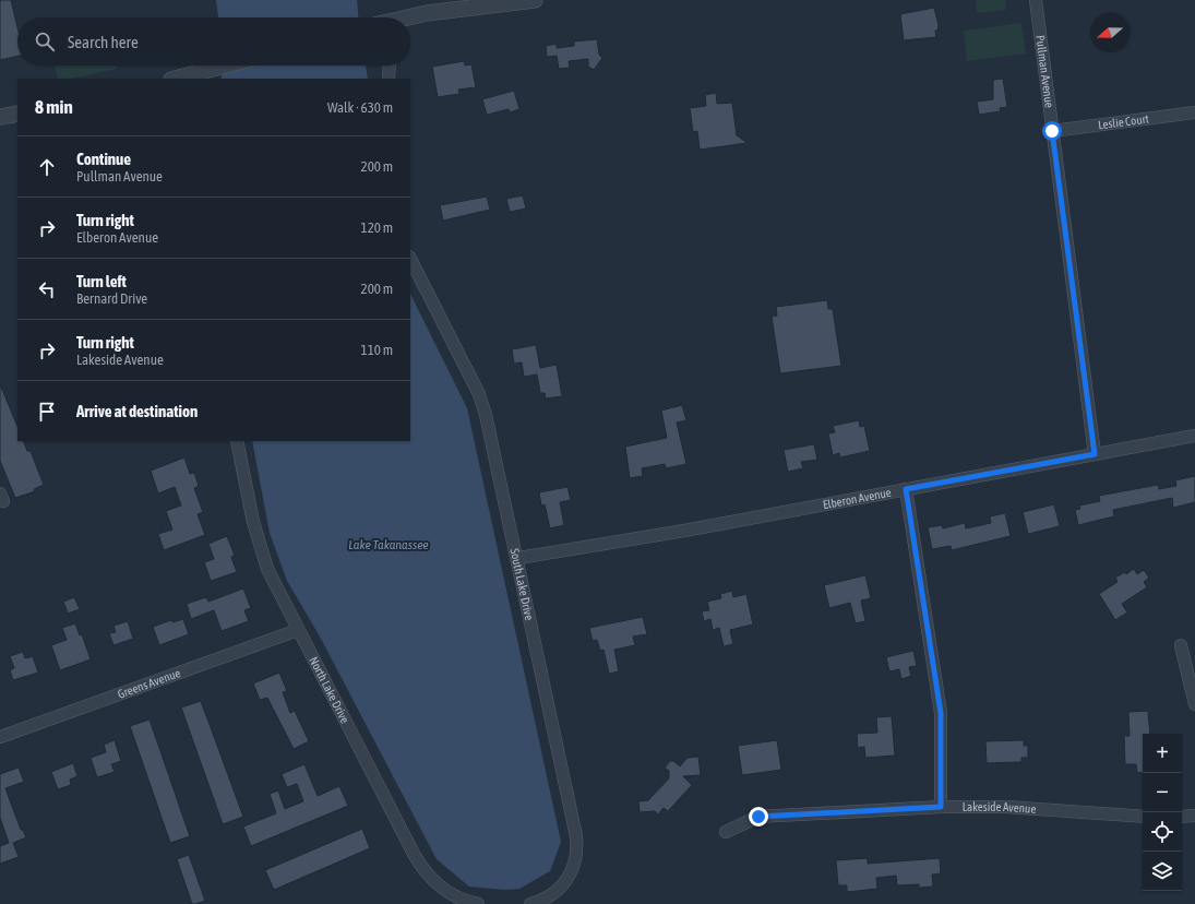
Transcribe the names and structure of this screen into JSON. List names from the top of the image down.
{
  "streets": {
    "street": [
      "Pullman Avenue",
      "Leslie Court",
      "Elberon Avenue",
      "South Lake Drive",
      "Greens Avenue",
      "North Lake Drive",
      "Lakeside Avenue"
    ]
  },
  "crossings": [
    ["Pullman Avenue", "Leslie Court"],
    ["Pullman Avenue", "Elberon Avenue"],
    ["Elberon Avenue", "South Lake Drive"],
    ["Greens Avenue", "North Lake Drive"]
  ],
  "water": ["Lake Takanassee"],
  "north": "left",
  "page": {
    "search": "Search here",
    "heading": ["8 min", "Walk · 630 m"],
    "list": [
      ["Continue", "Pullman Avenue", "200 m"],
      ["Turn right", "Elberon Avenue", "120 m"],
      ["Turn left", "Bernard Drive", "200 m"],
      ["Turn right", "Lakeside Avenue", "110 m"],
      "Arrive at destination"
    ],
    "map_buttons": ["+", "−"]
  }
}
